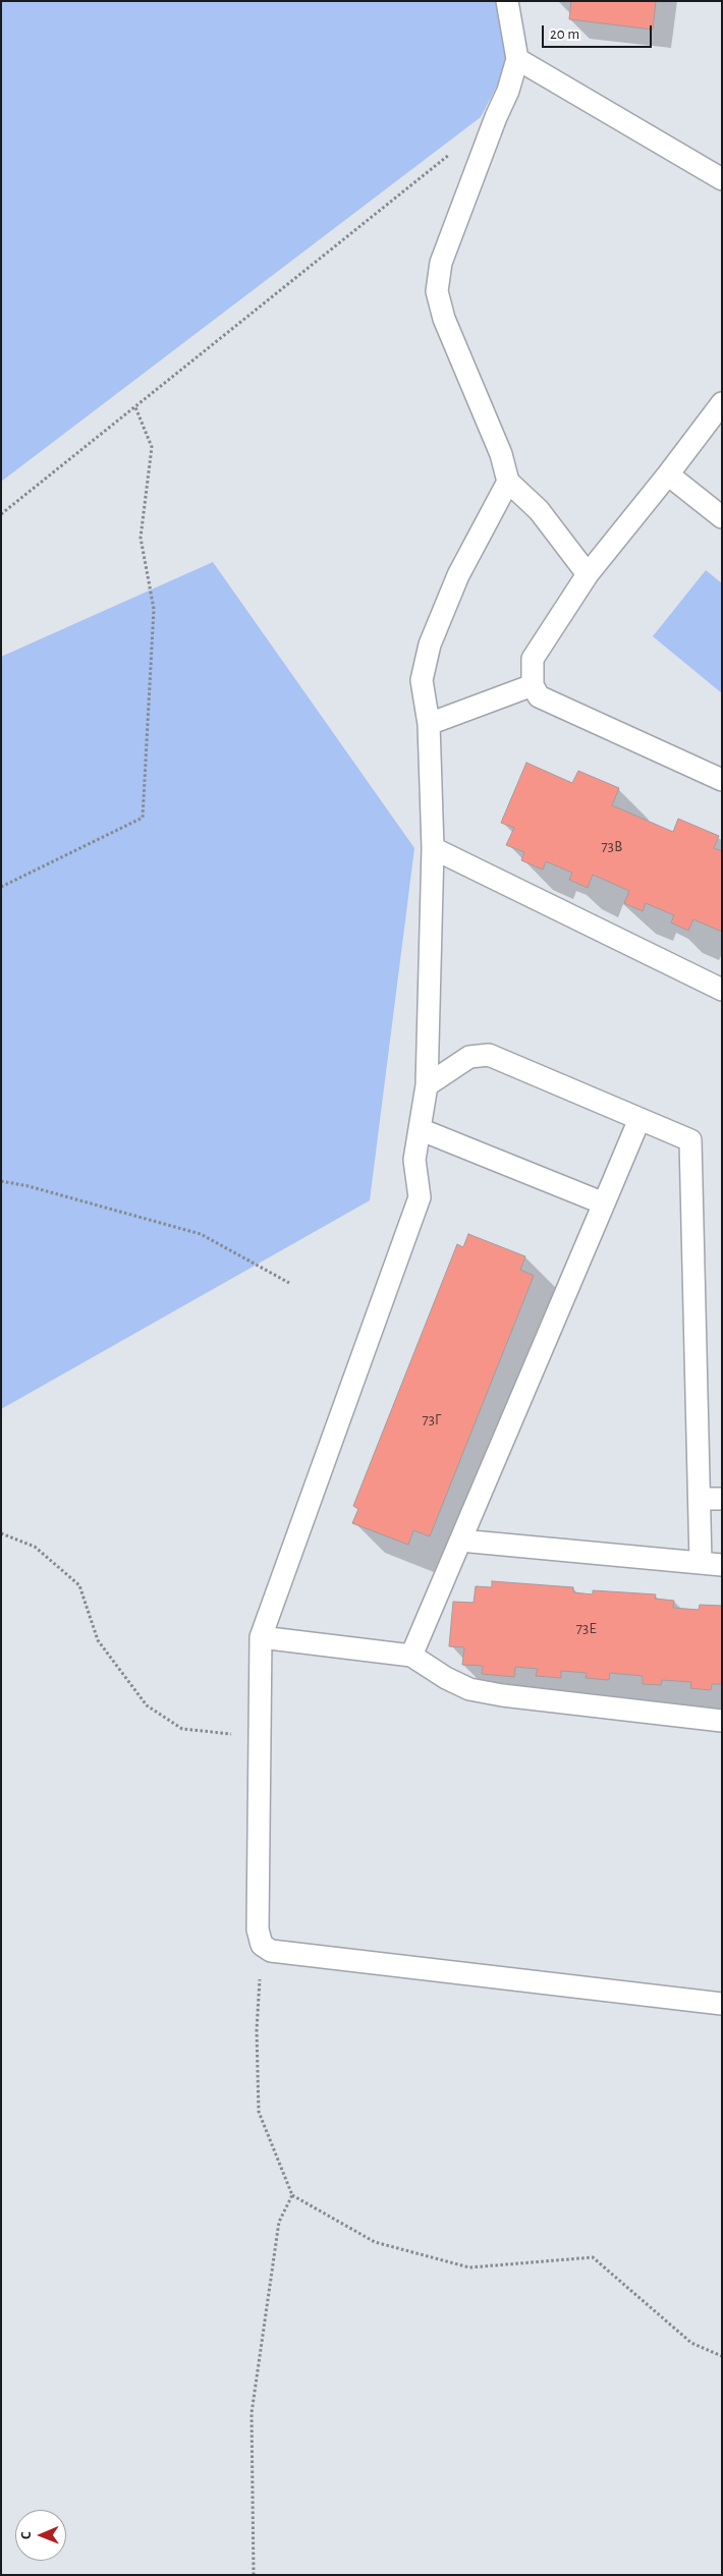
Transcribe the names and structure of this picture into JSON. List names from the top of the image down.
{
  "house_numbers": ["73В", "73Г", "73Е"],
  "scale_bar": "20 m",
  "north": "left"
}
